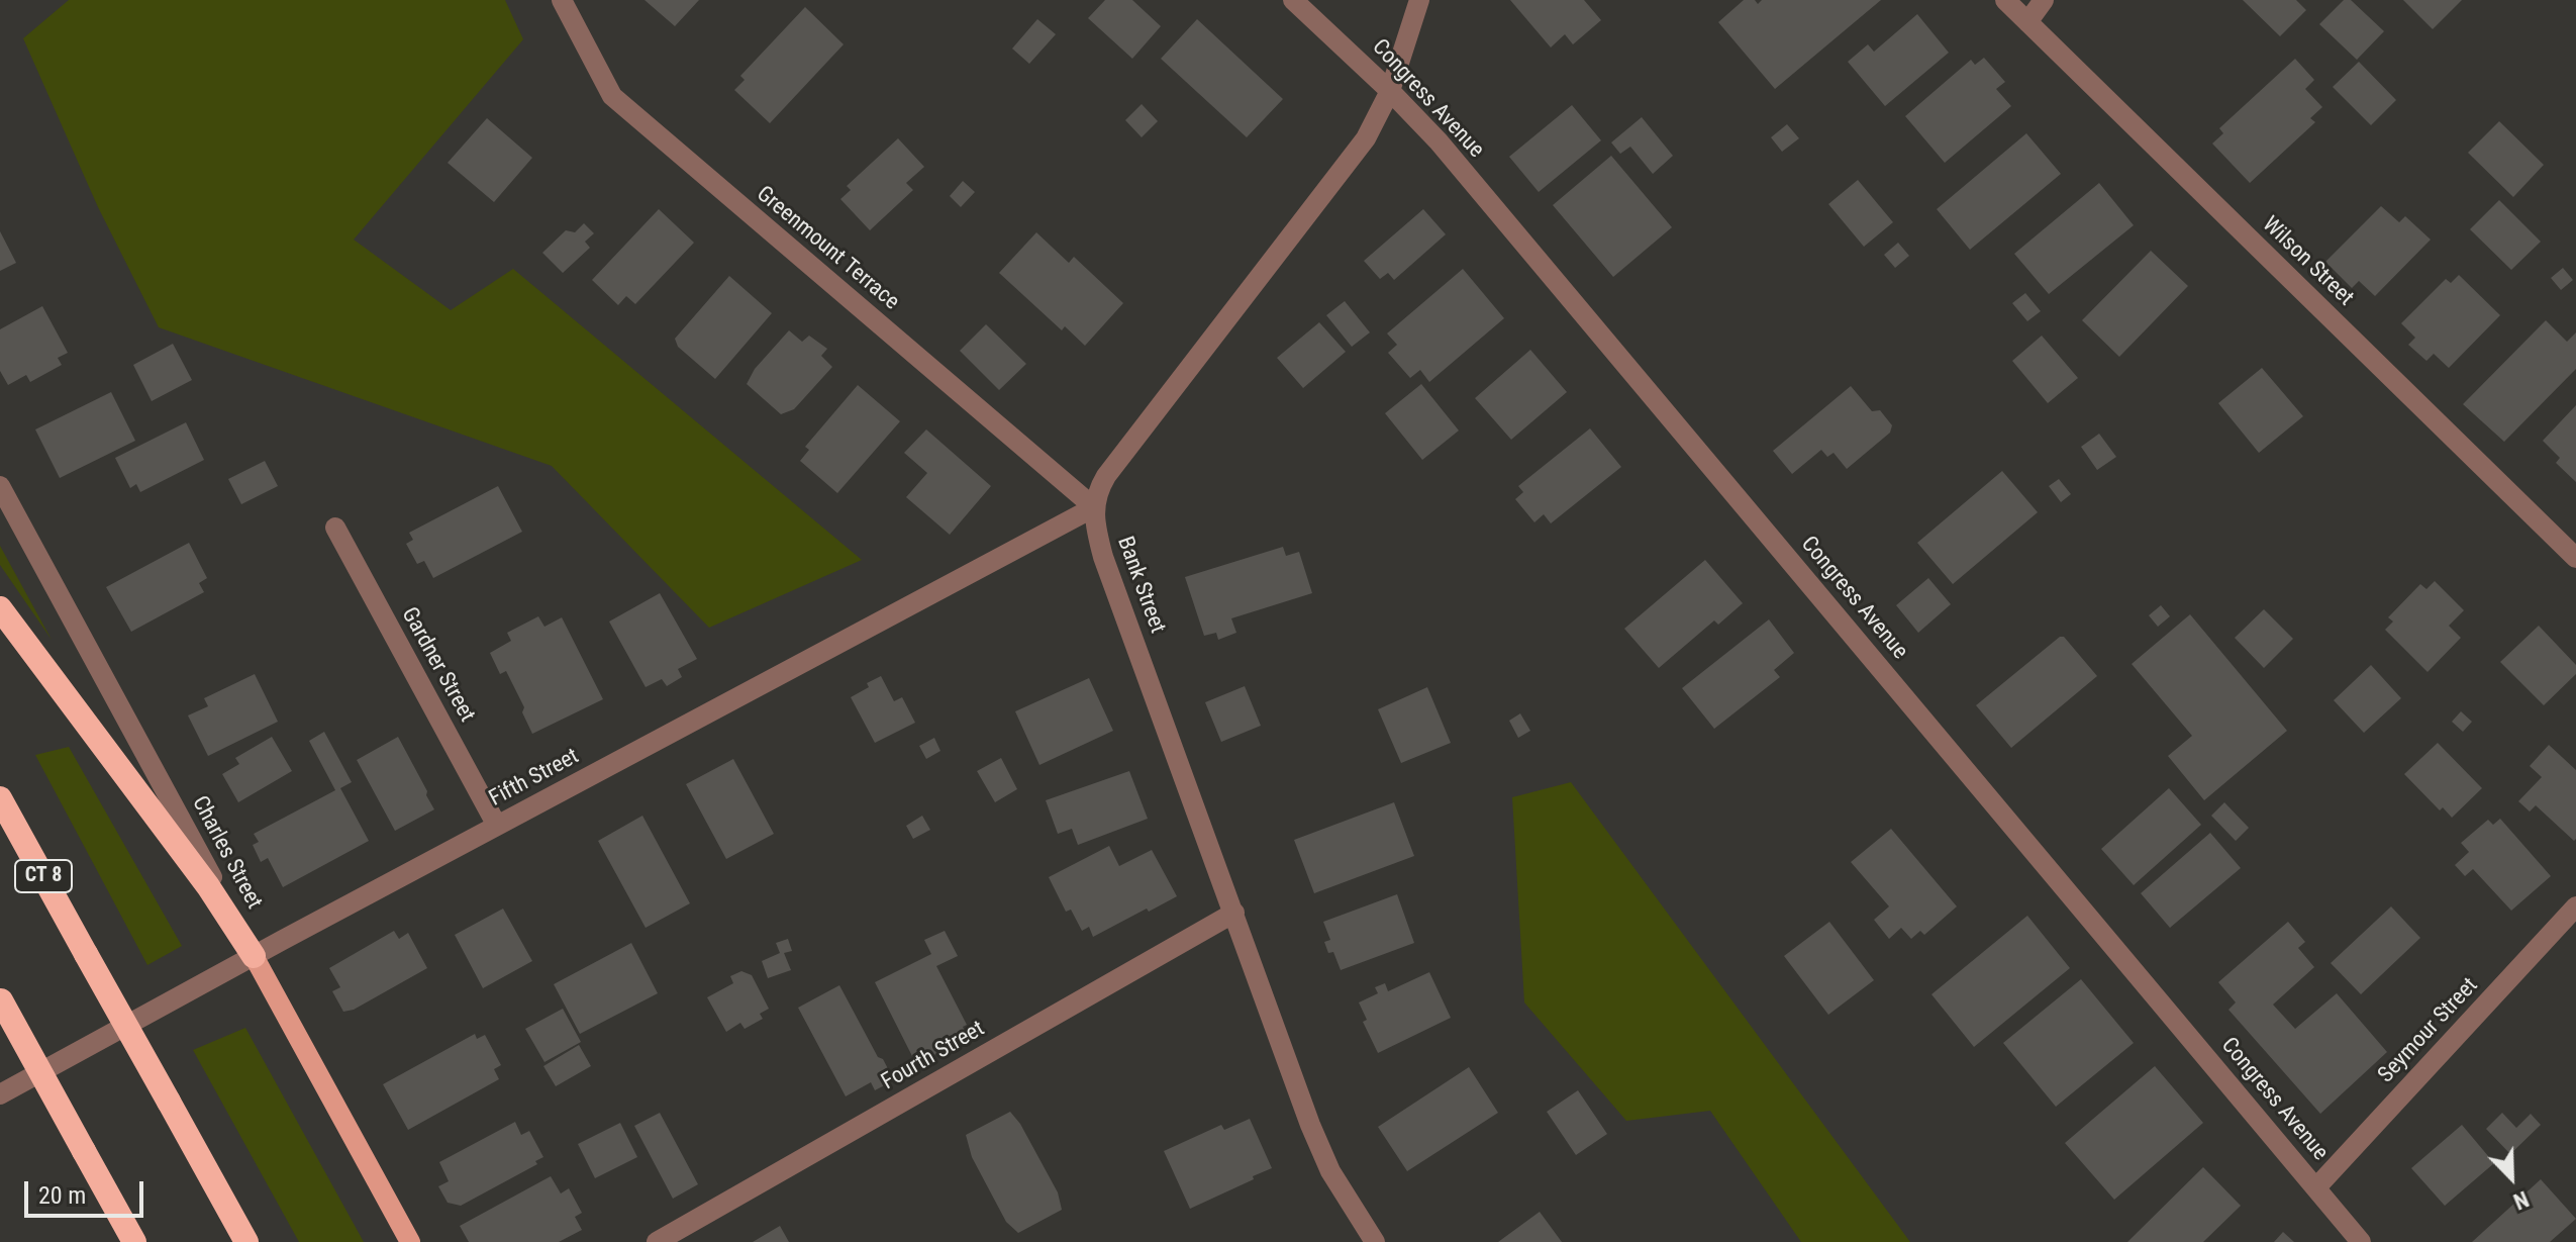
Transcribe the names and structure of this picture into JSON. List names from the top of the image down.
{
  "streets": {
    "highway": ["CT 8"],
    "main road": ["Charles Street"],
    "street": [
      "Congress Avenue",
      "Greenmount Terrace",
      "Wilson Street",
      "Bank Street",
      "Gardner Street",
      "Fifth Street",
      "Seymour Street",
      "Fourth Street"
    ]
  },
  "crossings": [
    ["Congress Avenue", "Seymour Street"],
    ["Greenmount Terrace", "Bank Street"],
    ["Greenmount Terrace", "Fifth Street"],
    ["Bank Street", "Fifth Street"],
    ["Bank Street", "Fourth Street"],
    ["Gardner Street", "Fifth Street"],
    ["Fifth Street", "Charles Street"]
  ],
  "scale_bar": "20 m",
  "north": "bottom right"
}
